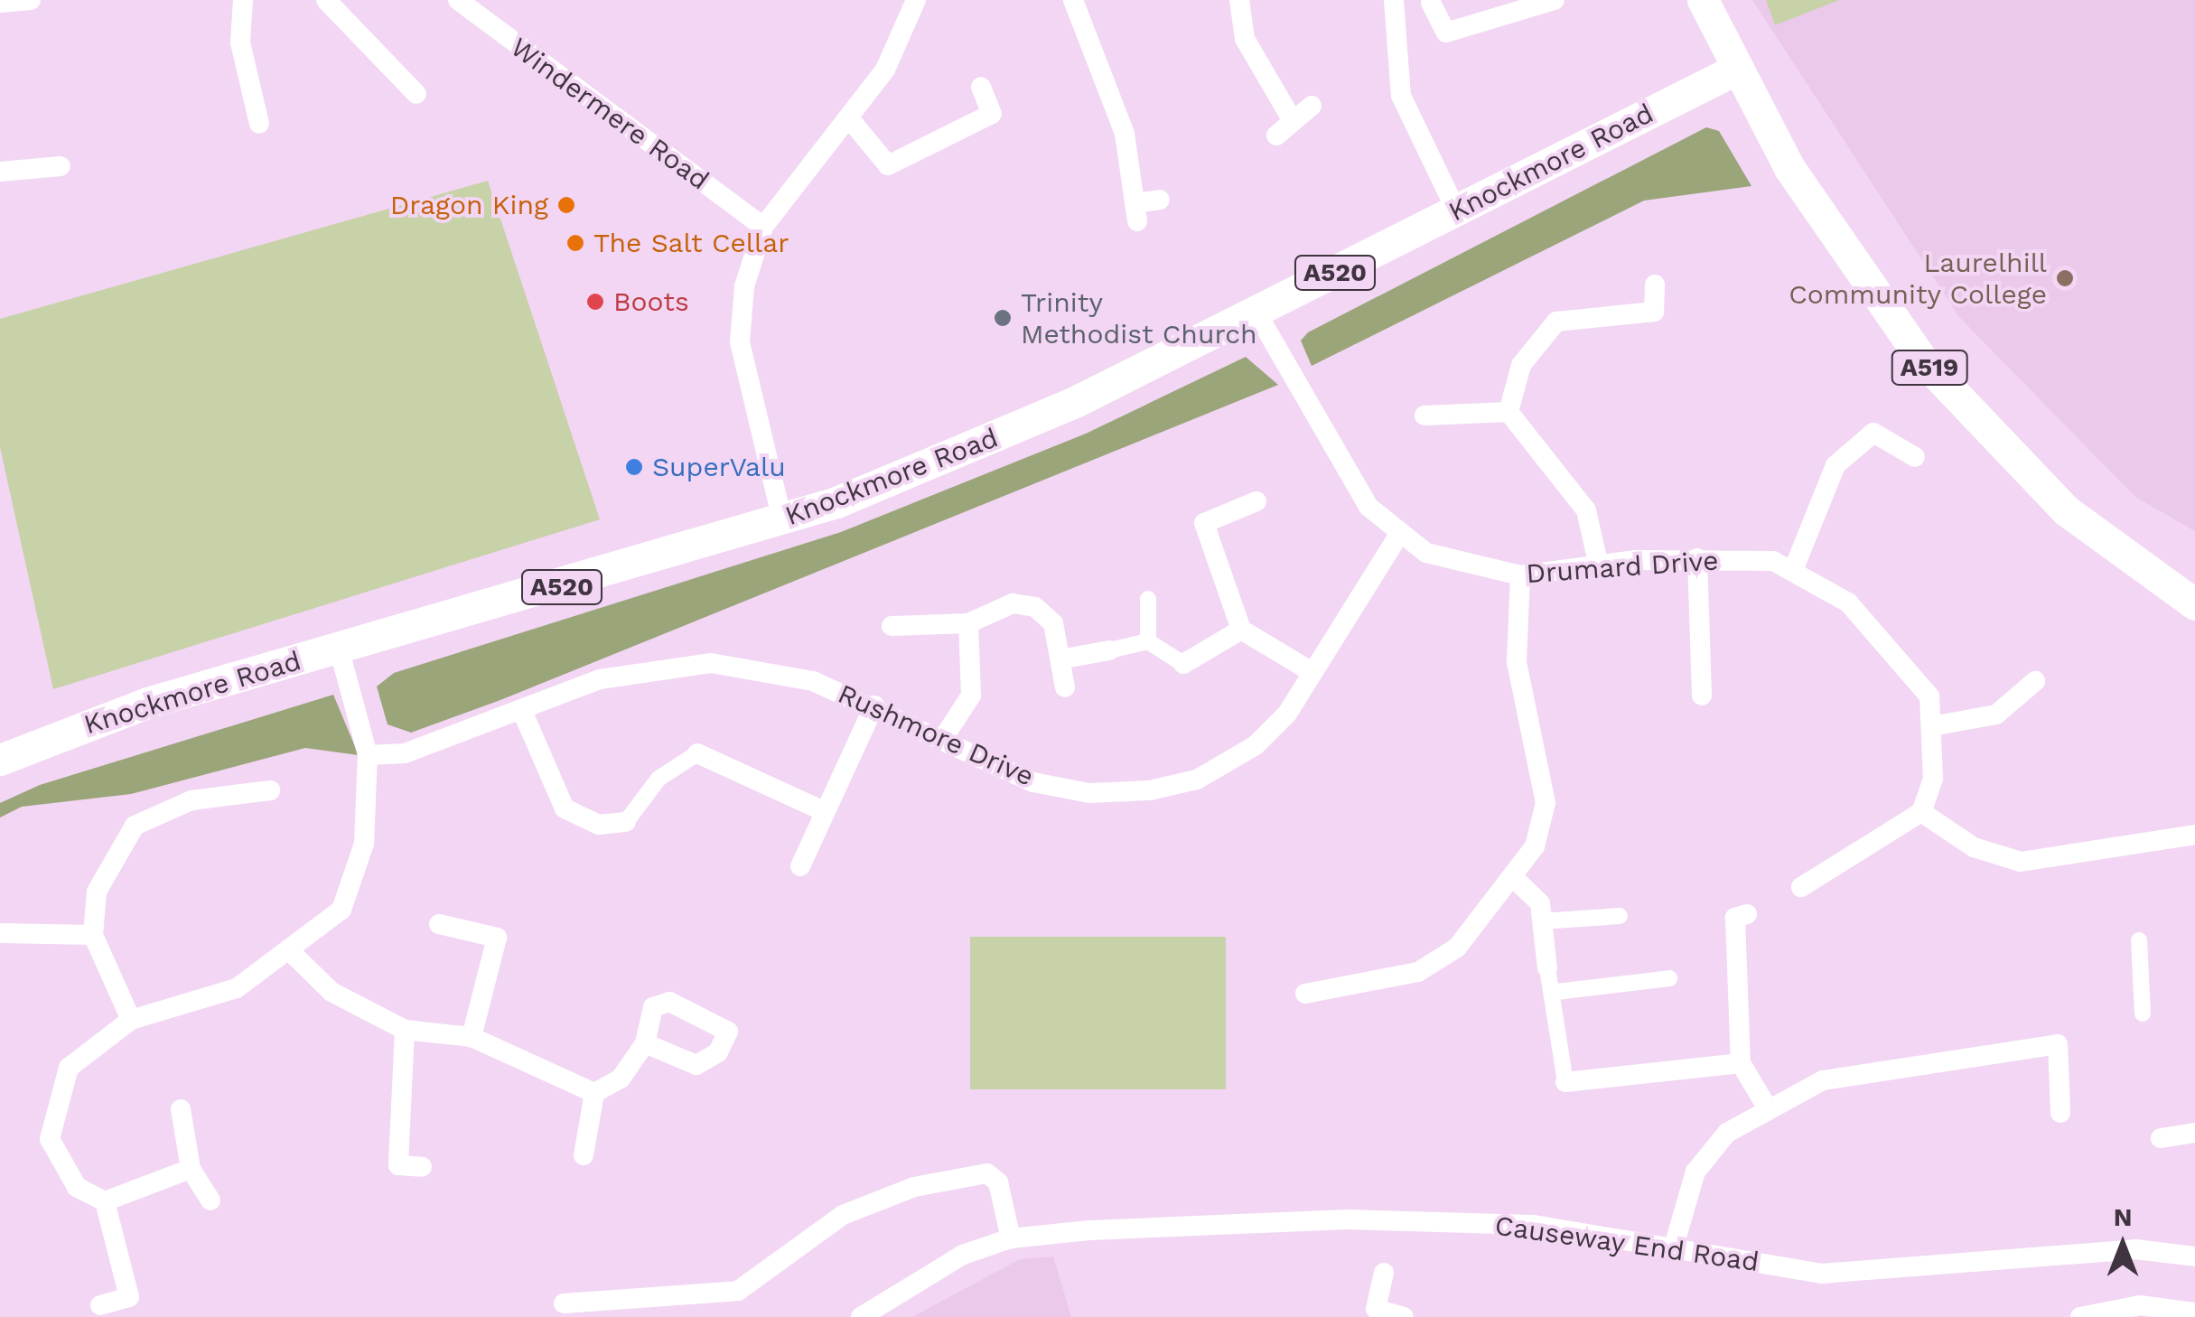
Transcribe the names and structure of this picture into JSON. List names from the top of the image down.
{
  "streets": {
    "main road": ["Knockmore Road", "A520", "A519"],
    "street": [
      "Windermere Road",
      "Drumard Drive",
      "Rushmore Drive",
      "Causeway End Road"
    ]
  },
  "crossings": [
    ["Knockmore Road", "A519"],
    ["Knockmore Road", "Drumard Drive"],
    ["Drumard Drive", "Rushmore Drive"]
  ],
  "places": [
    "Dragon King",
    "The Salt Cellar",
    "Laurelhill Community College",
    "Boots",
    "Trinity Methodist Church",
    "SuperValu"
  ],
  "north": "top"
}
